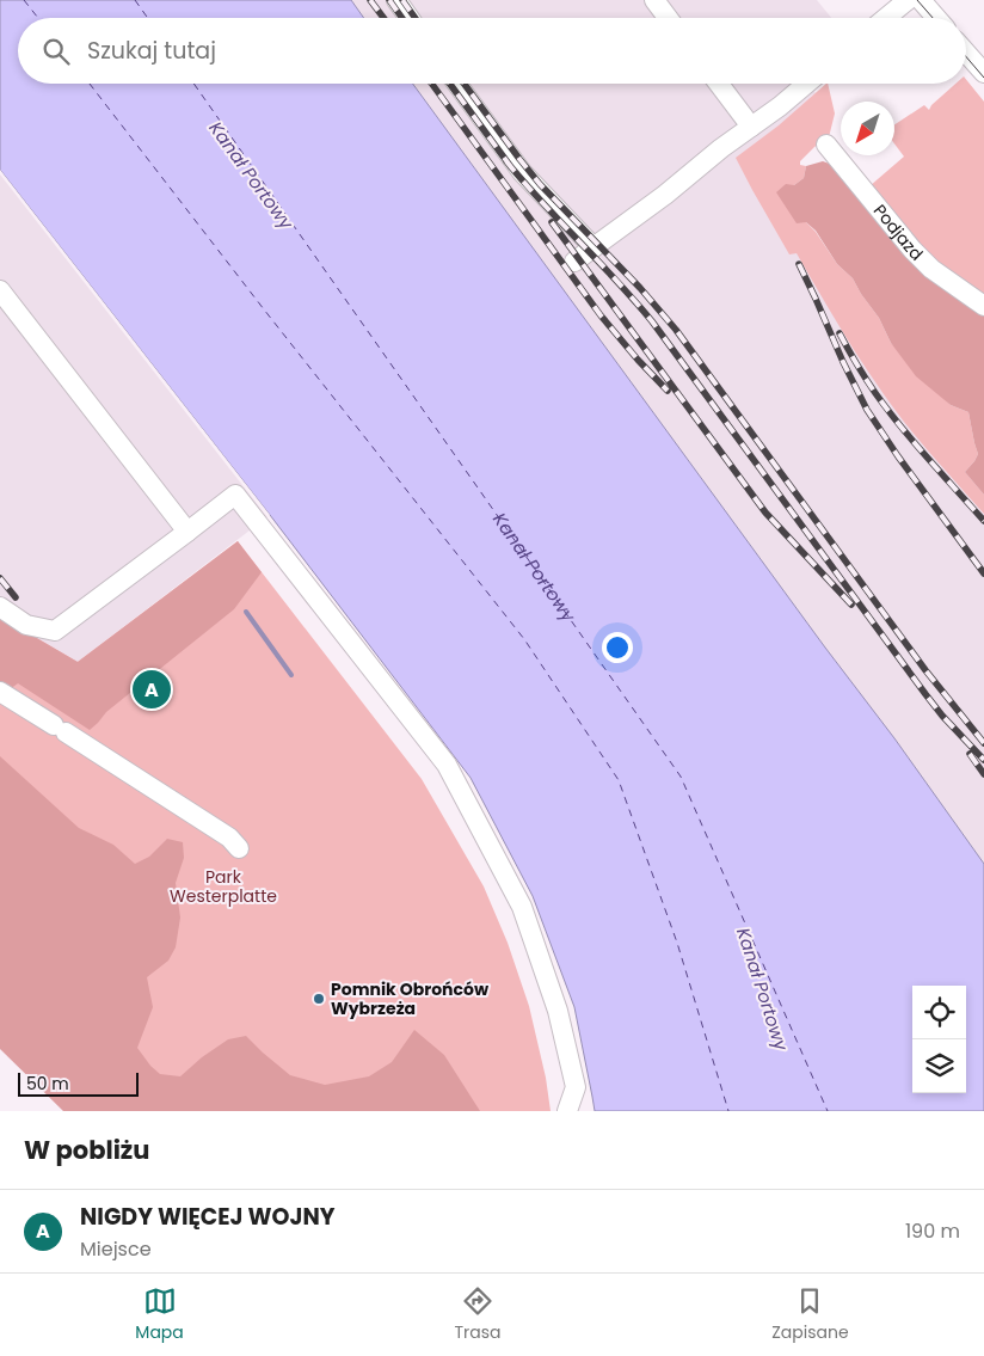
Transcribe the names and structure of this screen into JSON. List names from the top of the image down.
{
  "streets": {
    "street": ["Podjazd"]
  },
  "water": ["Kanał Portowy"],
  "parks": ["Park Westerplatte"],
  "places": ["Pomnik Obrońców Wybrzeża"],
  "scale_bar": "50 m",
  "north": "bottom left",
  "page": {
    "search": "Szukaj tutaj",
    "pins": "A",
    "scale": "50 m",
    "heading": "W pobliżu",
    "list": [
      {
        "mark": "A",
        "name": "NIGDY WIĘCEJ WOJNY",
        "note": "Miejsce",
        "value": "190 m"
      }
    ],
    "nav": ["Mapa", "Trasa", "Zapisane"]
  }
}
